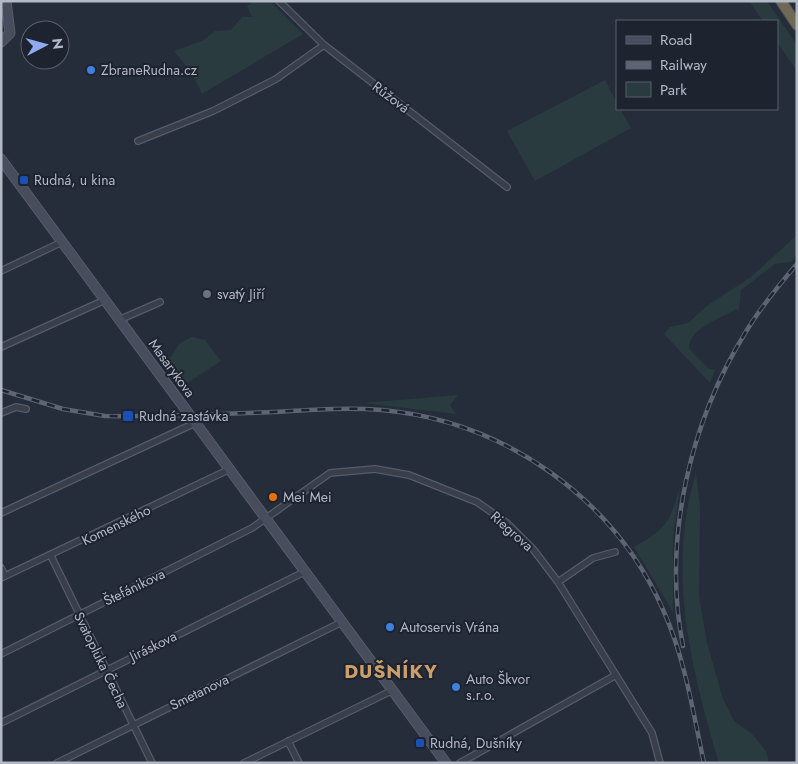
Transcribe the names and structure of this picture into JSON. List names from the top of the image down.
{
  "streets": {
    "main road": ["Masarykova"],
    "street": [
      "Růžová",
      "Komenského",
      "Riegrova",
      "Štefánikova",
      "Jiráskova",
      "Svatopluka Čecha",
      "Smetanova"
    ]
  },
  "crossings": [
    ["Masarykova", "Komenského"],
    ["Masarykova", "Riegrova"],
    ["Masarykova", "Štefánikova"],
    ["Masarykova", "Jiráskova"],
    ["Masarykova", "Smetanova"],
    ["Komenského", "Svatopluka Čecha"],
    ["Riegrova", "Štefánikova"],
    ["Štefánikova", "Svatopluka Čecha"],
    ["Jiráskova", "Svatopluka Čecha"],
    ["Svatopluka Čecha", "Smetanova"]
  ],
  "districts": ["DUŠNÍKY"],
  "places": {
    "other": [
      "ZbraneRudna.cz",
      "svatý Jiří",
      "Mei Mei",
      "Autoservis Vrána",
      "Auto Škvor s.r.o."
    ],
    "transit": ["Rudná, u kina", "Rudná zastávka", "Rudná, Dušníky"]
  },
  "legend": ["Road", "Railway", "Park"],
  "north": "right"
}
